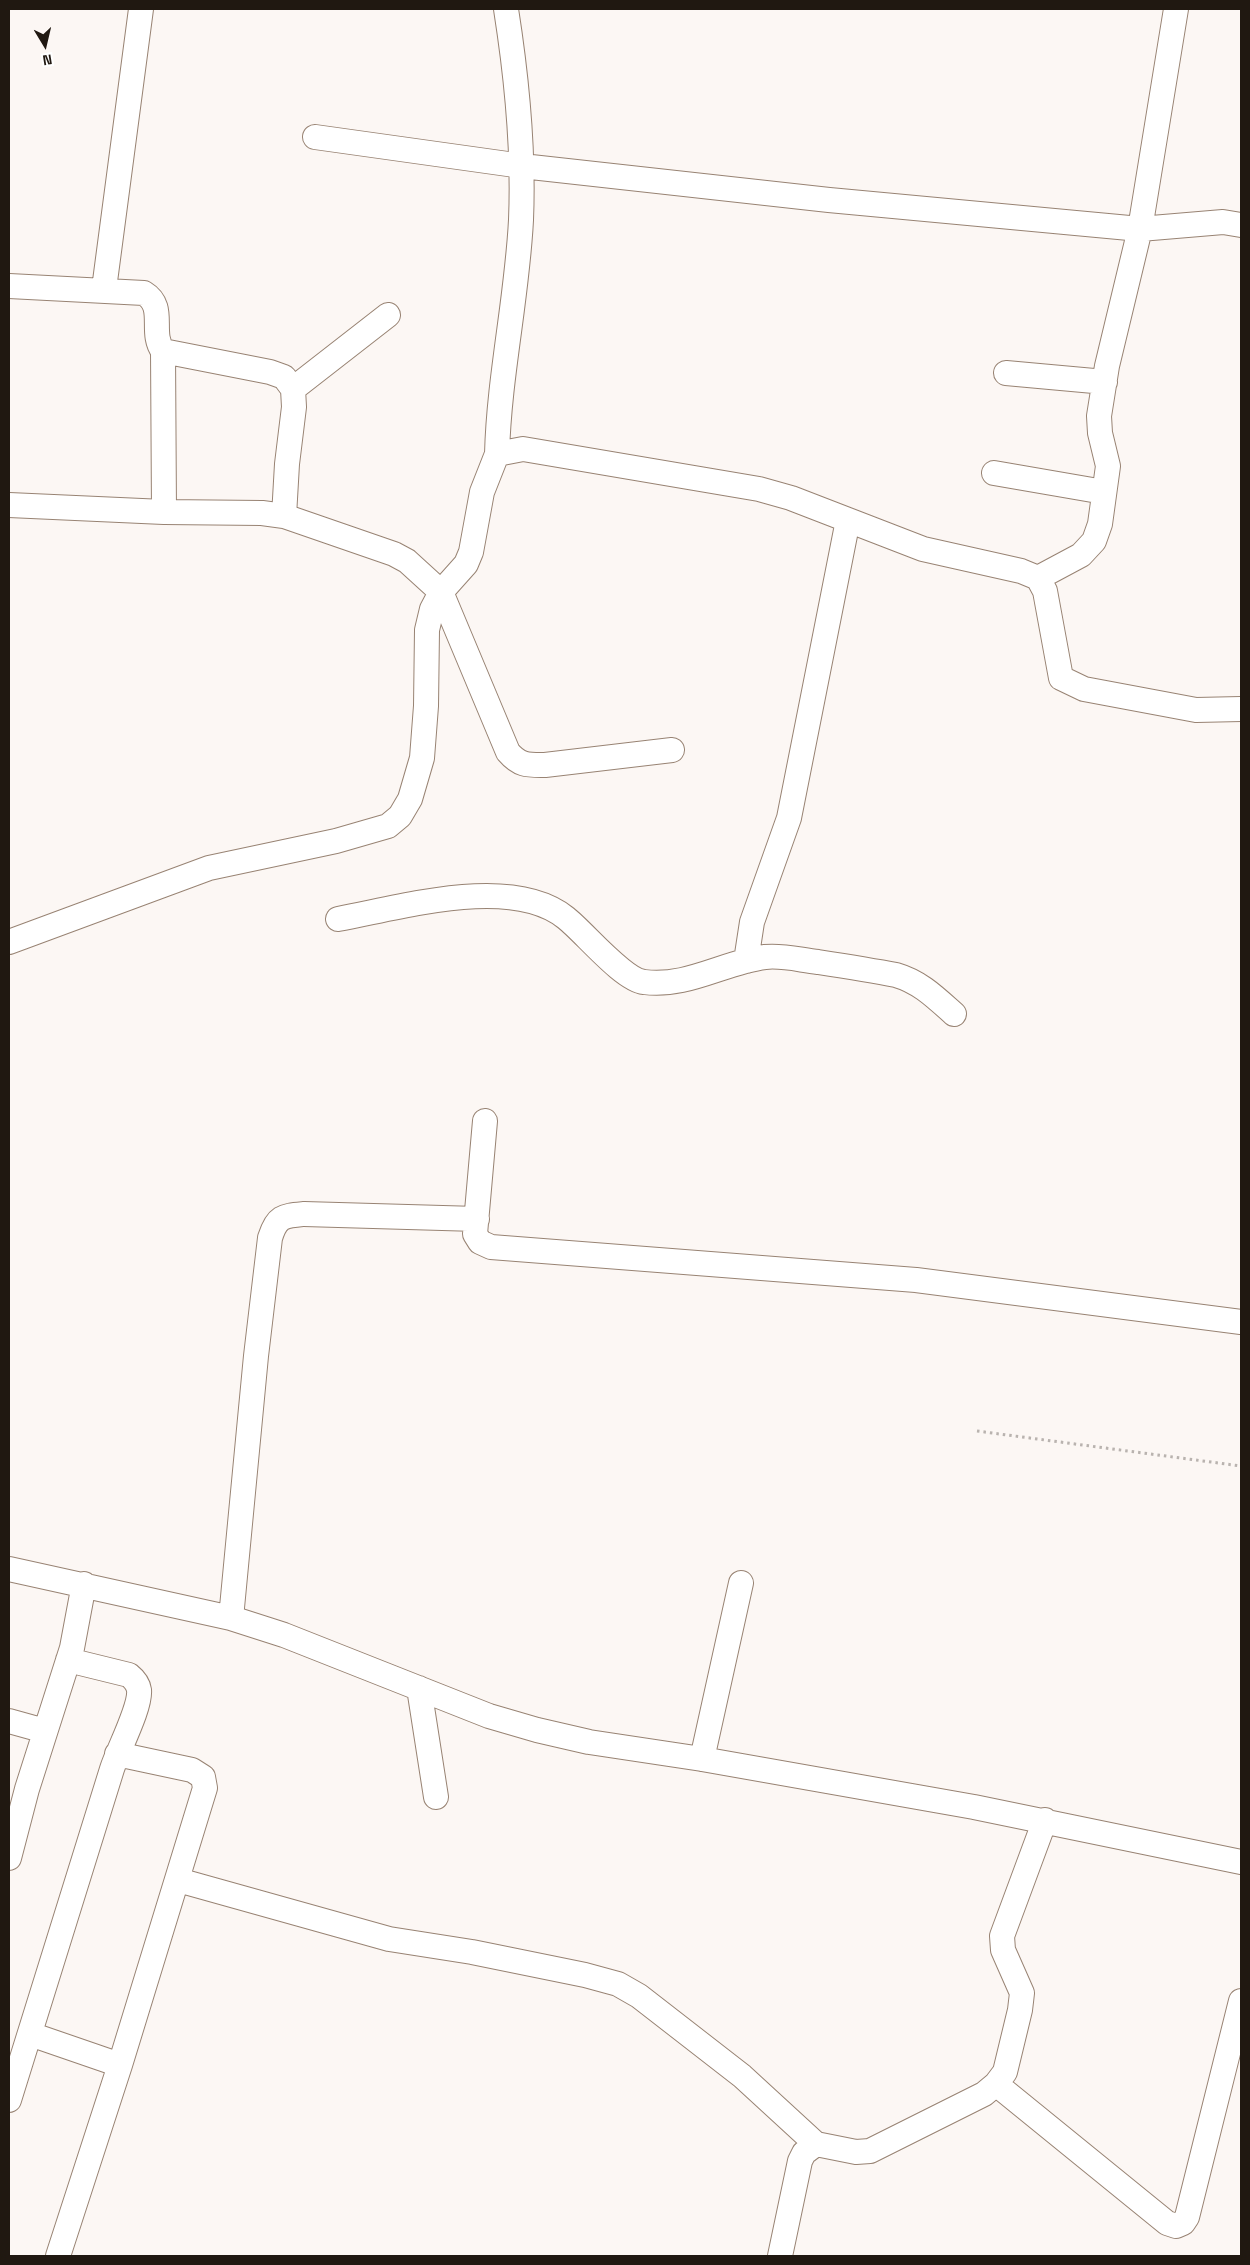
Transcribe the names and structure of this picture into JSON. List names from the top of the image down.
{
  "north": "bottom"
}
